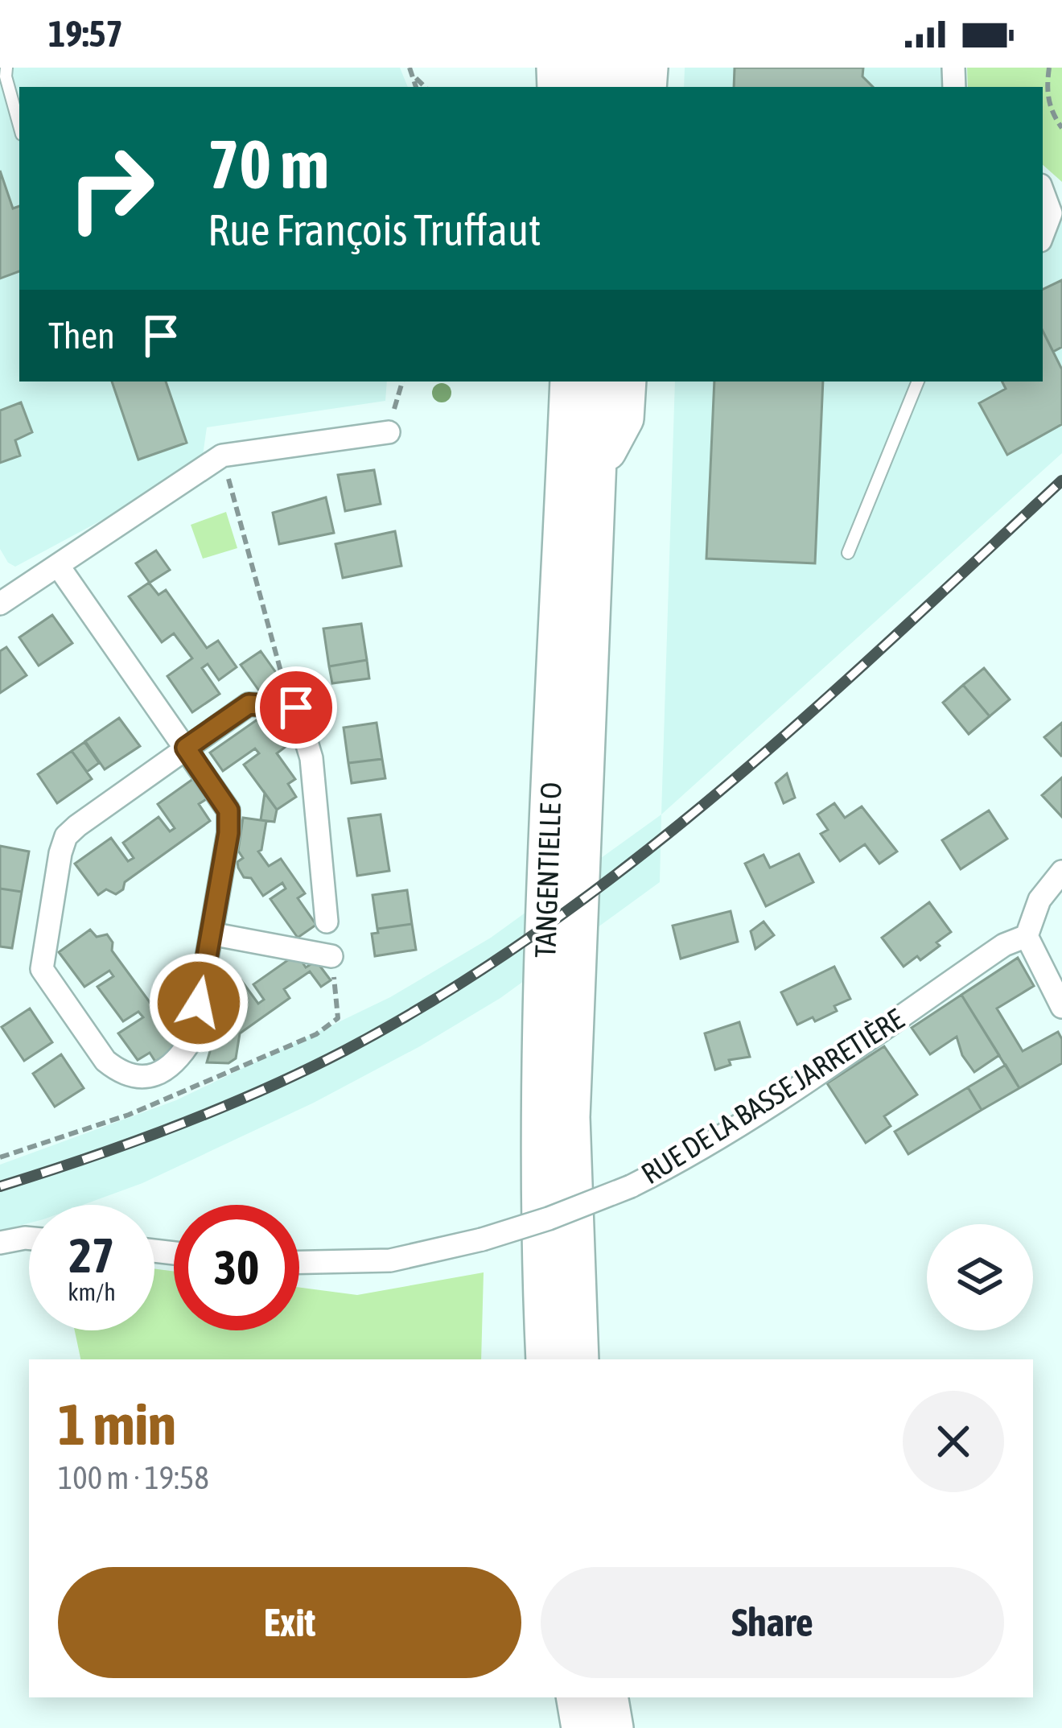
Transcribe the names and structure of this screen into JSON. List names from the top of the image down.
{
  "streets": {
    "main road": ["TANGENTIELLE O"],
    "street": ["RUE DE LA BASSE JARRETIÈRE"]
  },
  "page": {
    "status": "19:57",
    "turn": ["70 m", "Rue François Truffaut"],
    "then": "Then",
    "speed": "27 km/h",
    "limit": "30",
    "heading": ["1 min", "100 m · 19:58"],
    "buttons": ["Exit", "Share"]
  }
}
